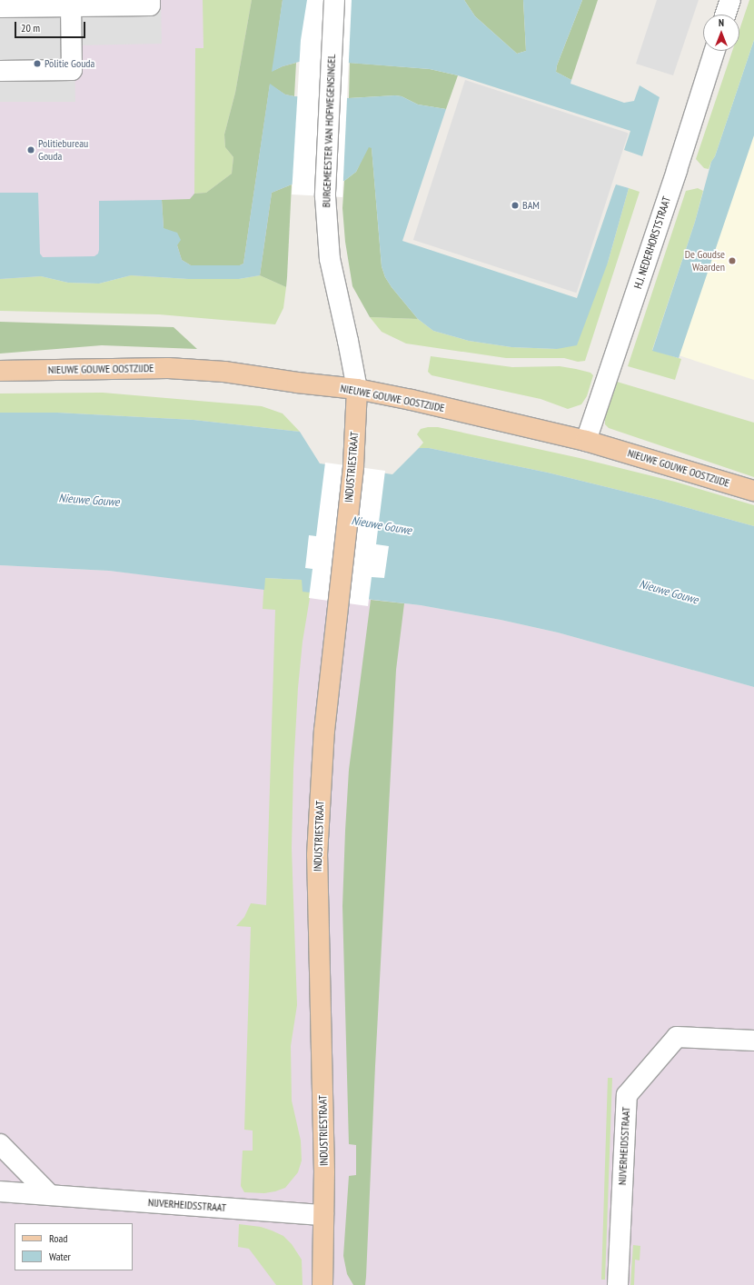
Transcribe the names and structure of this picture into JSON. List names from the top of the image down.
{
  "streets": {
    "main road": ["NIEUWE GOUWE OOSTZIJDE", "INDUSTRIESTRAAT"],
    "street": ["BURGEMEESTER VAN HOFWEGENSINGEL", "H.J. NEDERHORSTSTRAAT", "NIJVERHEIDSSTRAAT"]
  },
  "crossings": [
    ["BURGEMEESTER VAN HOFWEGENSINGEL", "NIEUWE GOUWE OOSTZIJDE"],
    ["BURGEMEESTER VAN HOFWEGENSINGEL", "INDUSTRIESTRAAT"],
    ["H.J. NEDERHORSTSTRAAT", "NIEUWE GOUWE OOSTZIJDE"],
    ["NIEUWE GOUWE OOSTZIJDE", "INDUSTRIESTRAAT"],
    ["INDUSTRIESTRAAT", "NIJVERHEIDSSTRAAT"]
  ],
  "water": ["Nieuwe Gouwe"],
  "places": [
    "Politie Gouda",
    "Politiebureau Gouda",
    "BAM",
    "De Goudse Waarden"
  ],
  "legend": ["Road", "Water"],
  "scale_bar": "20 m",
  "north": "top"
}
